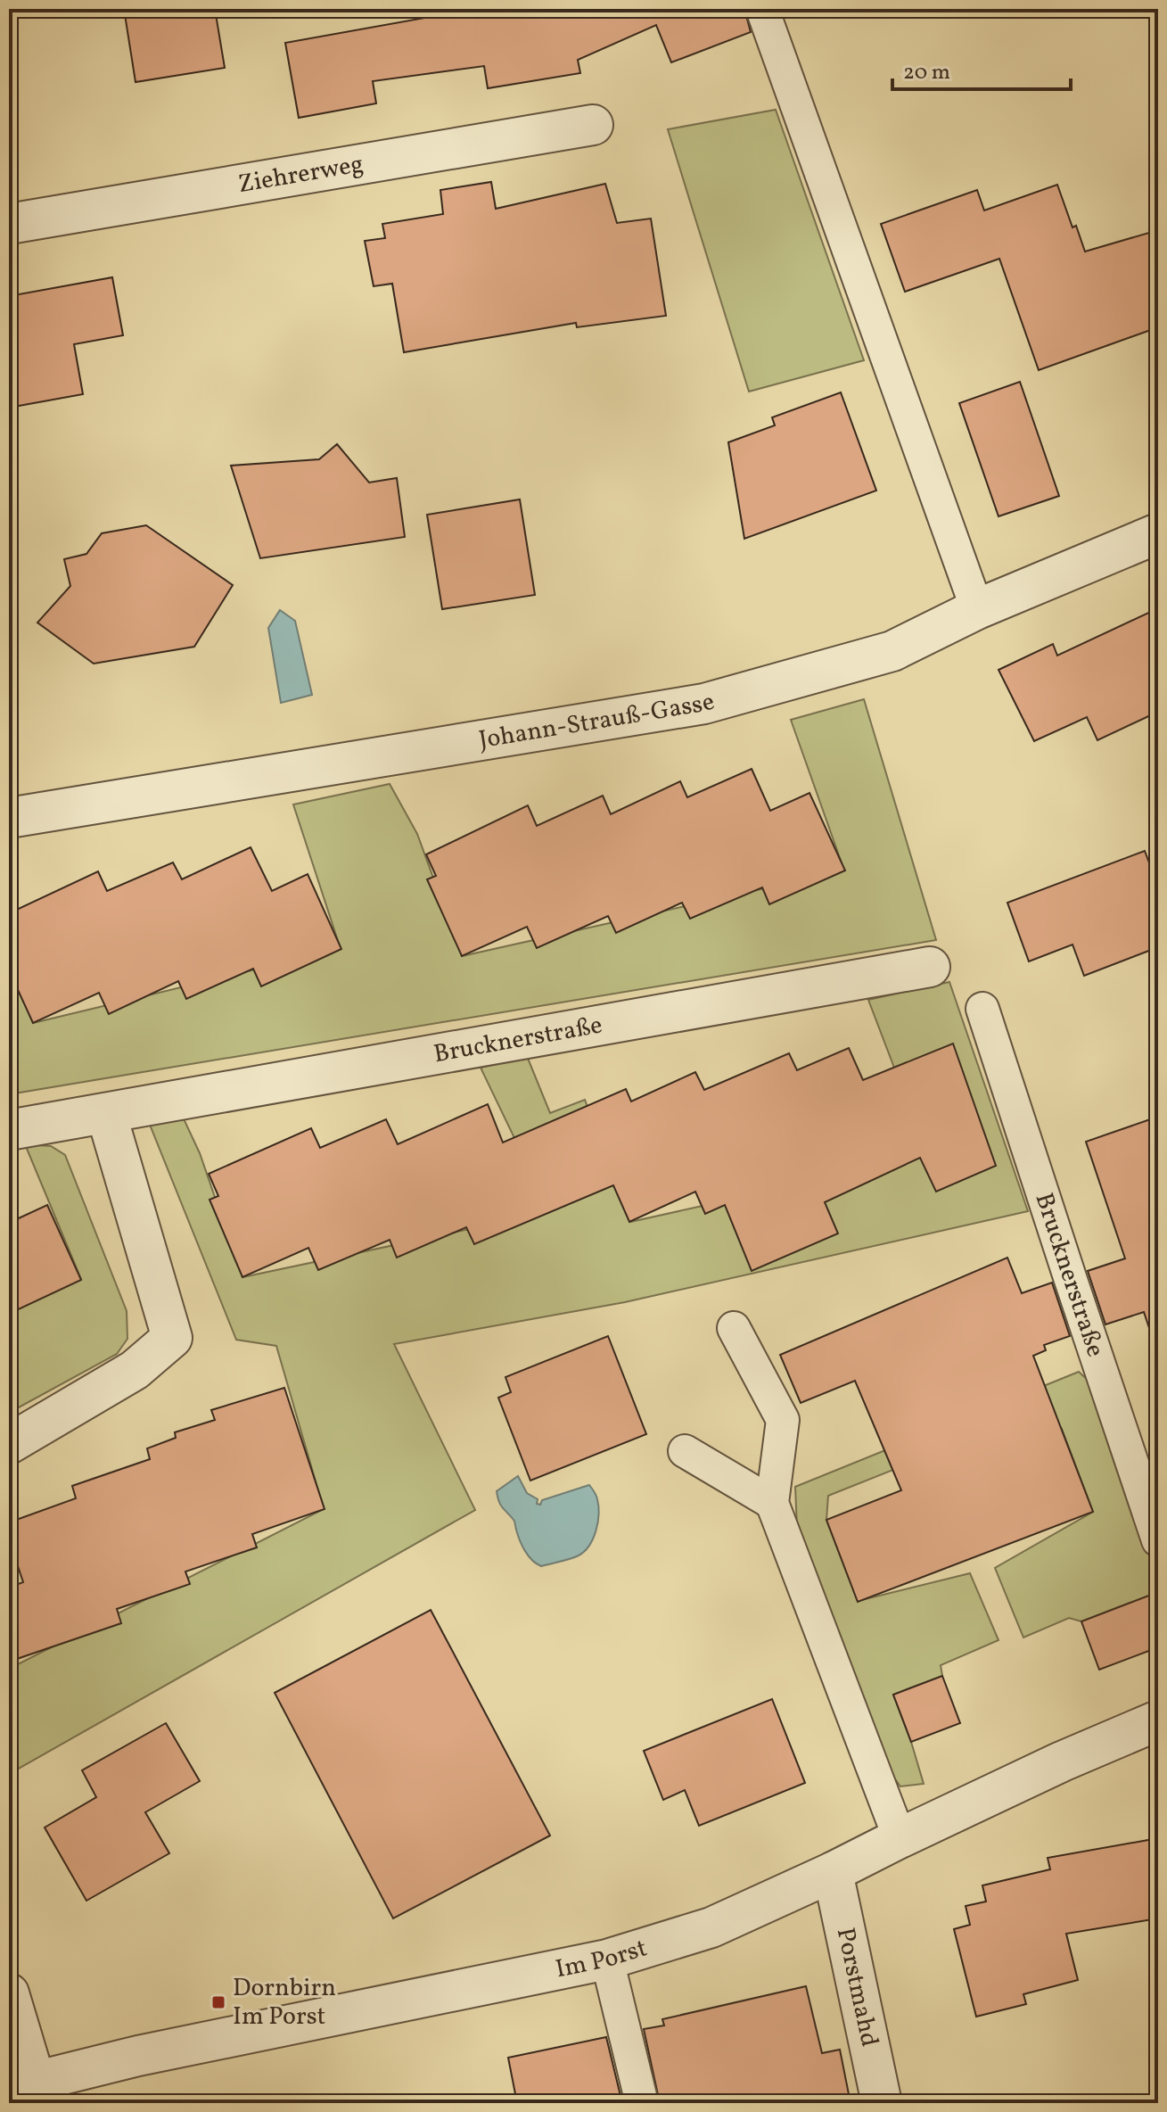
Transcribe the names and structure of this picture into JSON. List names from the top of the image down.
{
  "streets": {
    "street": [
      "Ziehrerweg",
      "Johann-Strauß-Gasse",
      "Brucknerstraße",
      "Im Porst",
      "Porstmahd"
    ]
  },
  "crossings": [
    ["Im Porst", "Porstmahd"]
  ],
  "places": {
    "transit": ["Dornbirn Im Porst"]
  },
  "scale_bar": "20 m"
}
